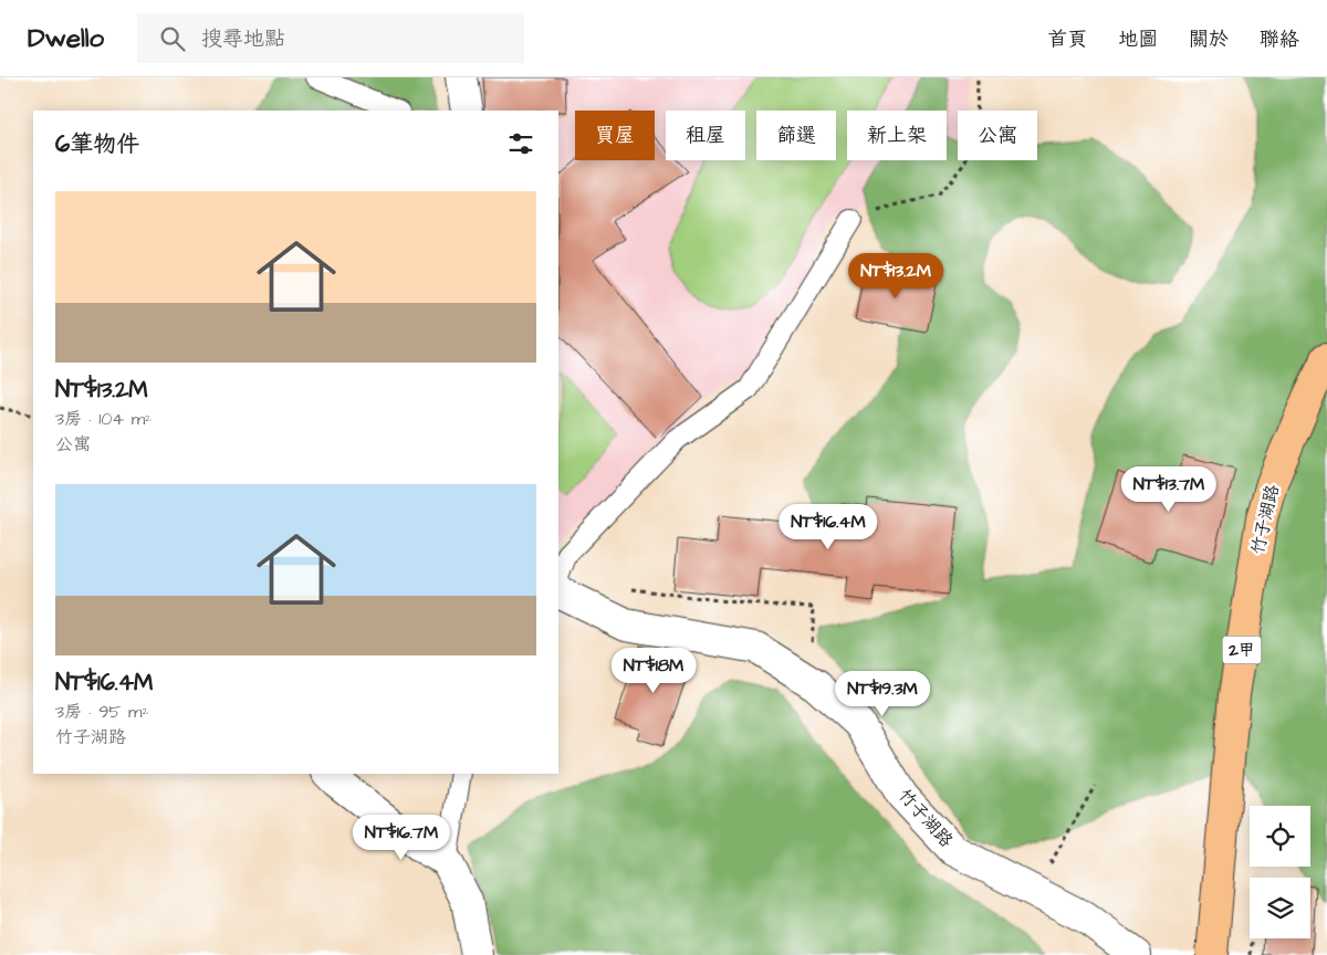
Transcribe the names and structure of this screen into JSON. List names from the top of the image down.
{
  "streets": {
    "main road": ["竹子湖路", "2甲"]
  },
  "page": {
    "header": "Dwello",
    "search": "搜尋地點",
    "nav": [
      "首頁",
      "地圖",
      "關於",
      "聯絡"
    ],
    "chip": [
      "買屋",
      "租屋",
      "篩選",
      "新上架",
      "公寓"
    ],
    "heading": "6筆物件",
    "list": [
      {
        "name": "NT$13.2M",
        "note": "3房 · 104 m² · 公寓"
      },
      {
        "name": "NT$16.4M",
        "note": "3房 · 95 m² · 竹子湖路"
      }
    ],
    "price": [
      "NT$13.2M",
      "NT$13.7M",
      "NT$16.4M",
      "NT$18M",
      "NT$19.3M",
      "NT$16.7M"
    ]
  }
}
